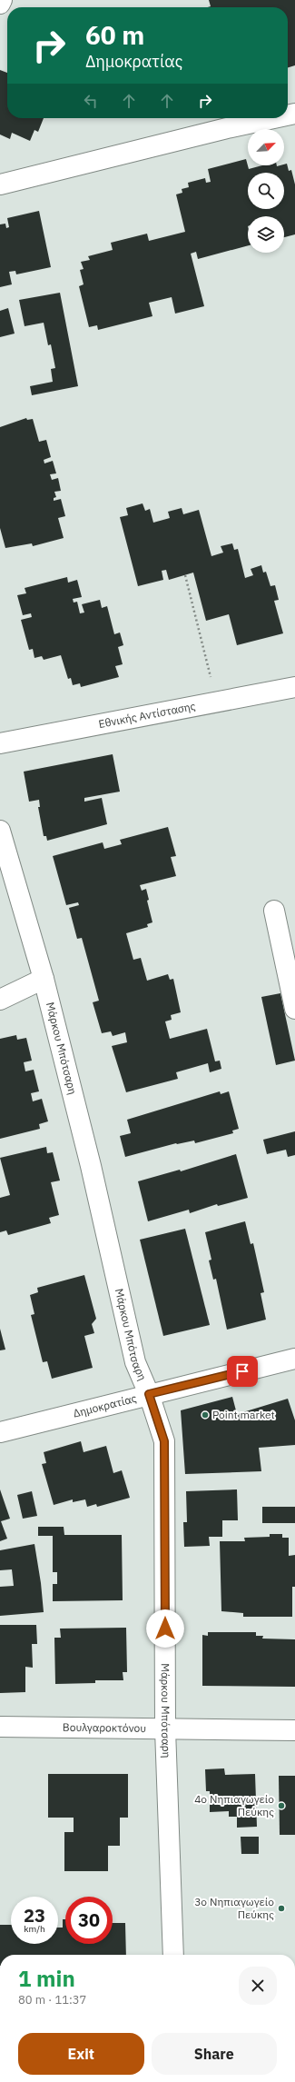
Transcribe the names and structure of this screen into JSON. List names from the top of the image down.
{
  "streets": {
    "street": [
      "Εθνικής Αντίστασης",
      "Μάρκου Μπότσαρη",
      "Δημοκρατίας",
      "Βουλγαροκτόνου"
    ]
  },
  "crossings": [
    ["Μάρκου Μπότσαρη", "Δημοκρατίας"],
    ["Μάρκου Μπότσαρη", "Βουλγαροκτόνου"]
  ],
  "places": ["Point market", "4ο Νηπιαγωγείο Πεύκης", "3ο Νηπιαγωγείο Πεύκης"],
  "north": "top right",
  "page": {
    "turn": ["60 m", "Δημοκρατίας"],
    "speed": "23 km/h",
    "limit": "30",
    "heading": ["1 min", "80 m · 11:37"],
    "buttons": ["Exit", "Share"]
  }
}
